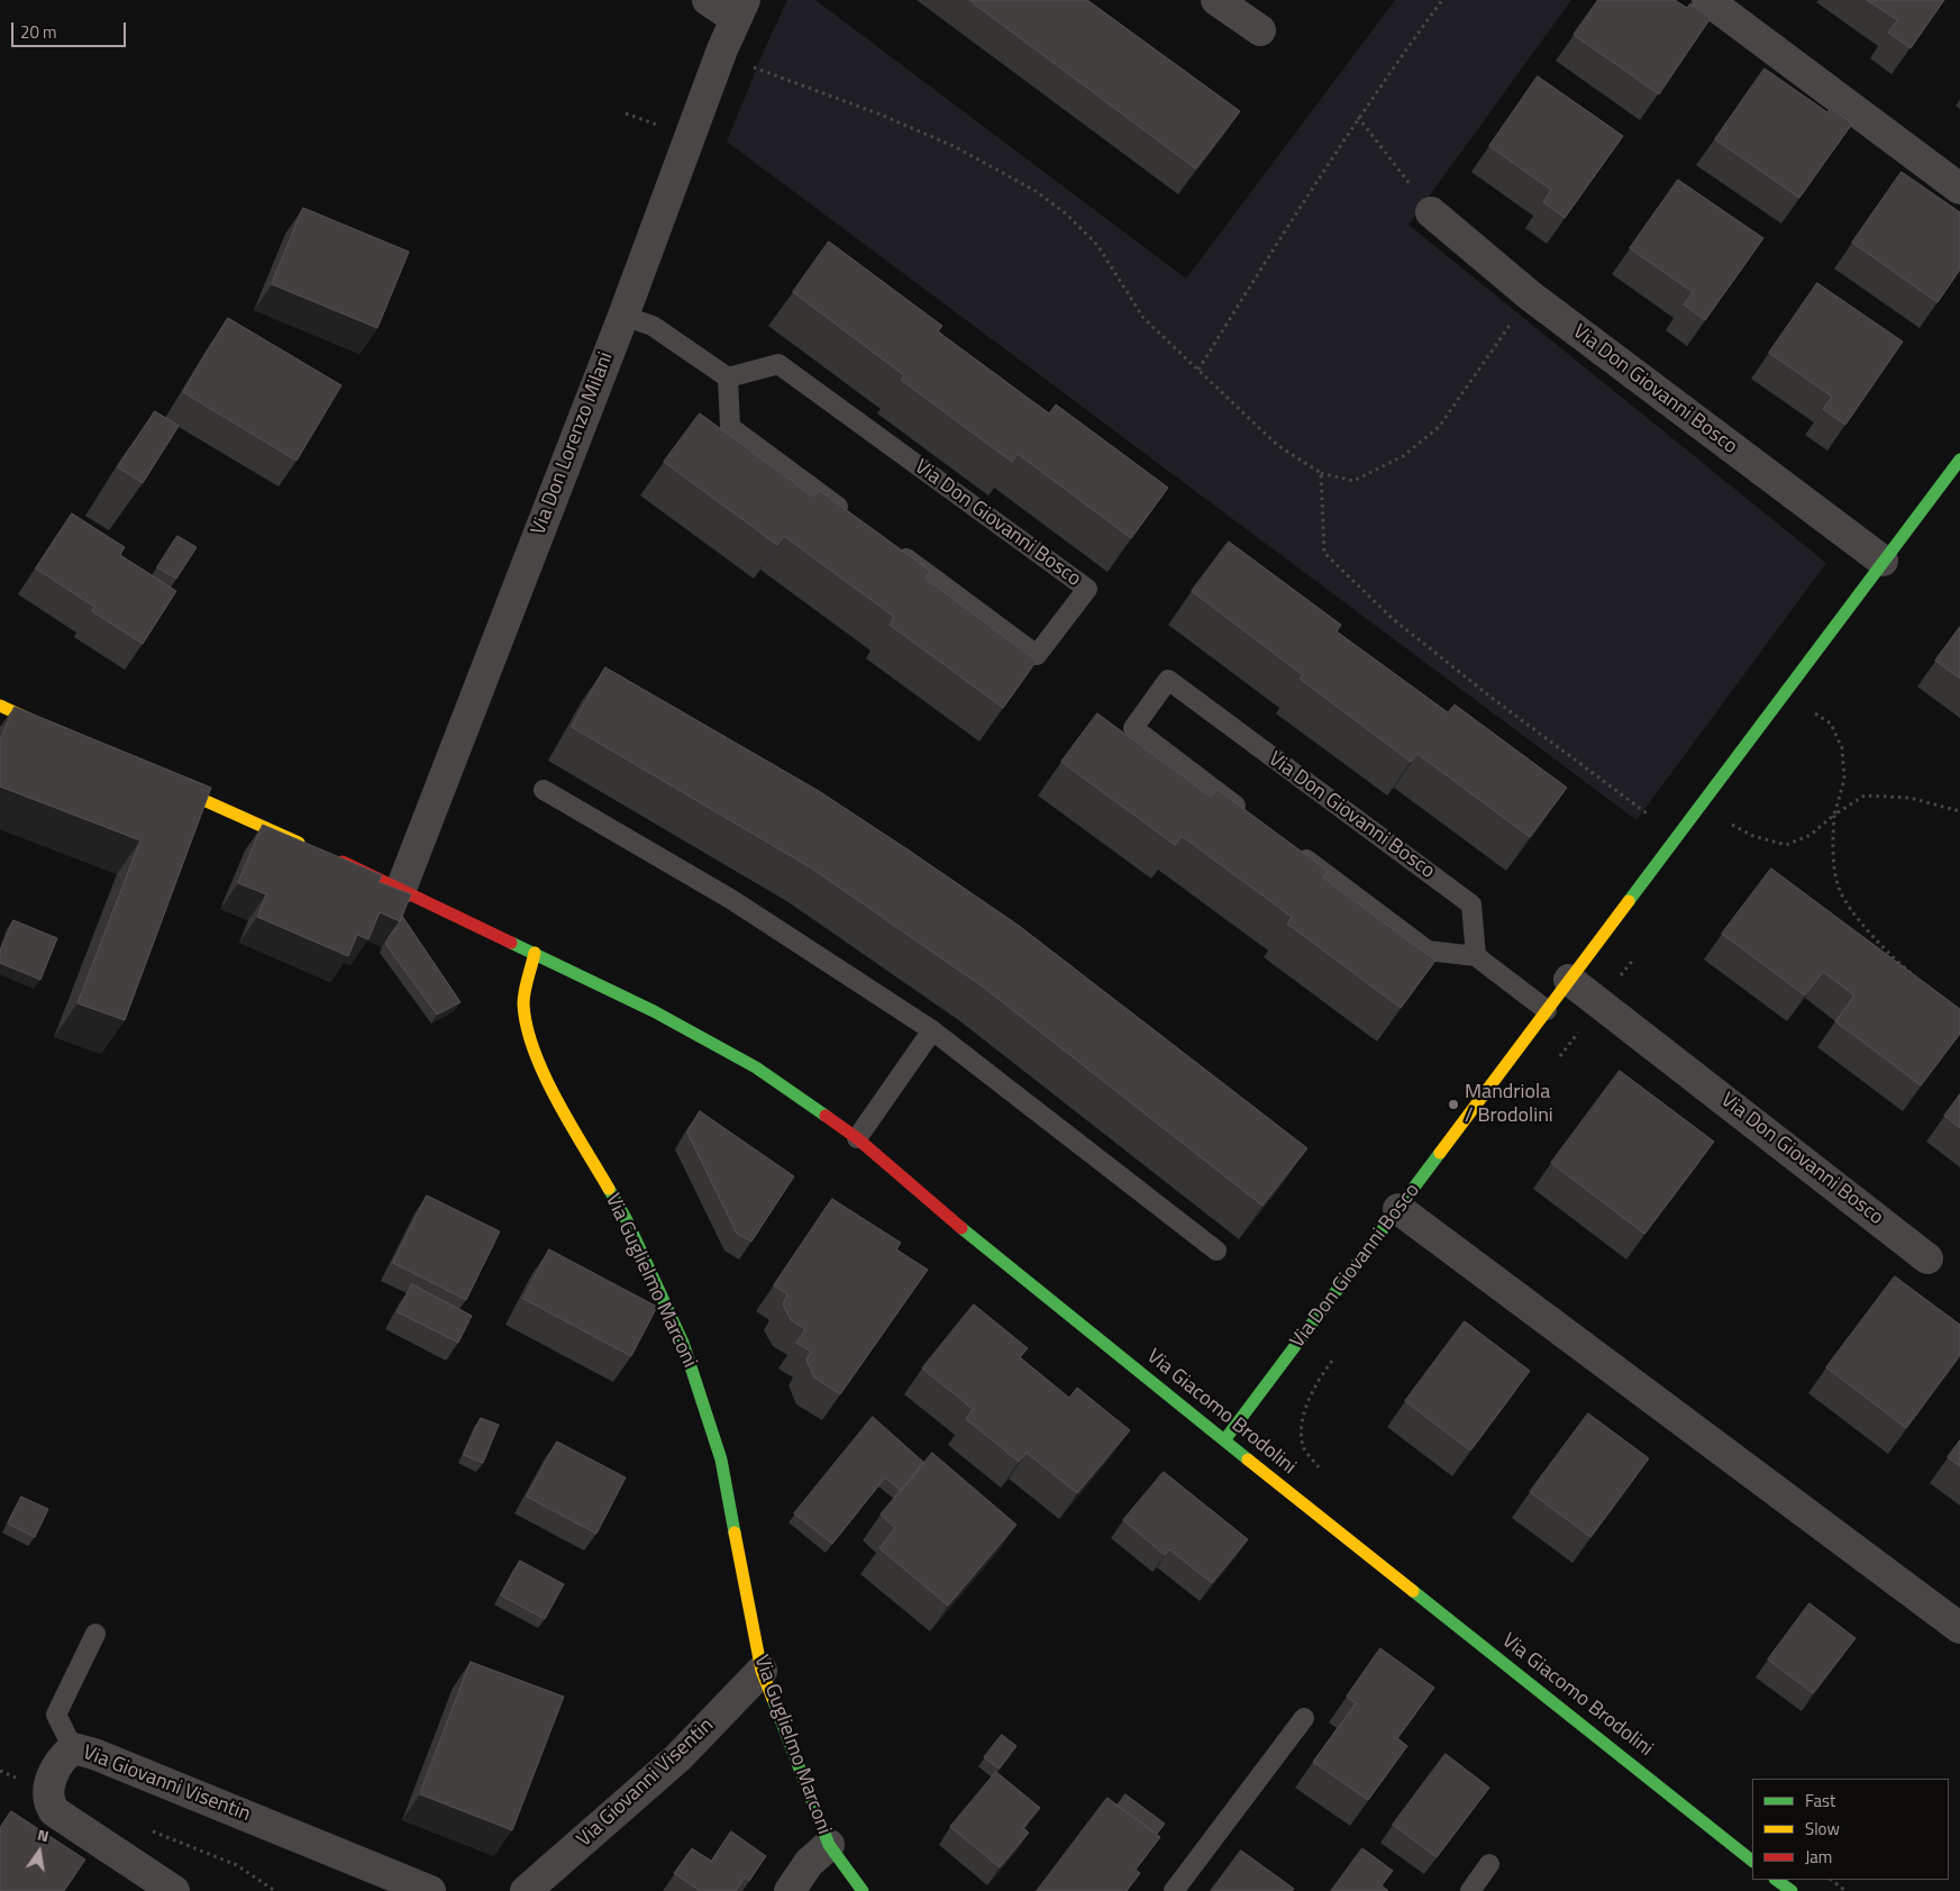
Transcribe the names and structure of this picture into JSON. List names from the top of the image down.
{
  "streets": {
    "street": [
      "Via Don Giovanni Bosco",
      "Via Don Lorenzo Milani",
      "Via Guglielmo Marconi",
      "Via Giacomo Brodolini",
      "Via Giovanni Visentin"
    ]
  },
  "crossings": [
    ["Via Don Giovanni Bosco", "Via Giacomo Brodolini"],
    ["Via Guglielmo Marconi", "Via Giacomo Brodolini"],
    ["Via Guglielmo Marconi", "Via Giovanni Visentin"]
  ],
  "places": ["Mandriola / Brodolini"],
  "legend": ["Fast", "Slow", "Jam"],
  "scale_bar": "20 m",
  "north": "top"
}
